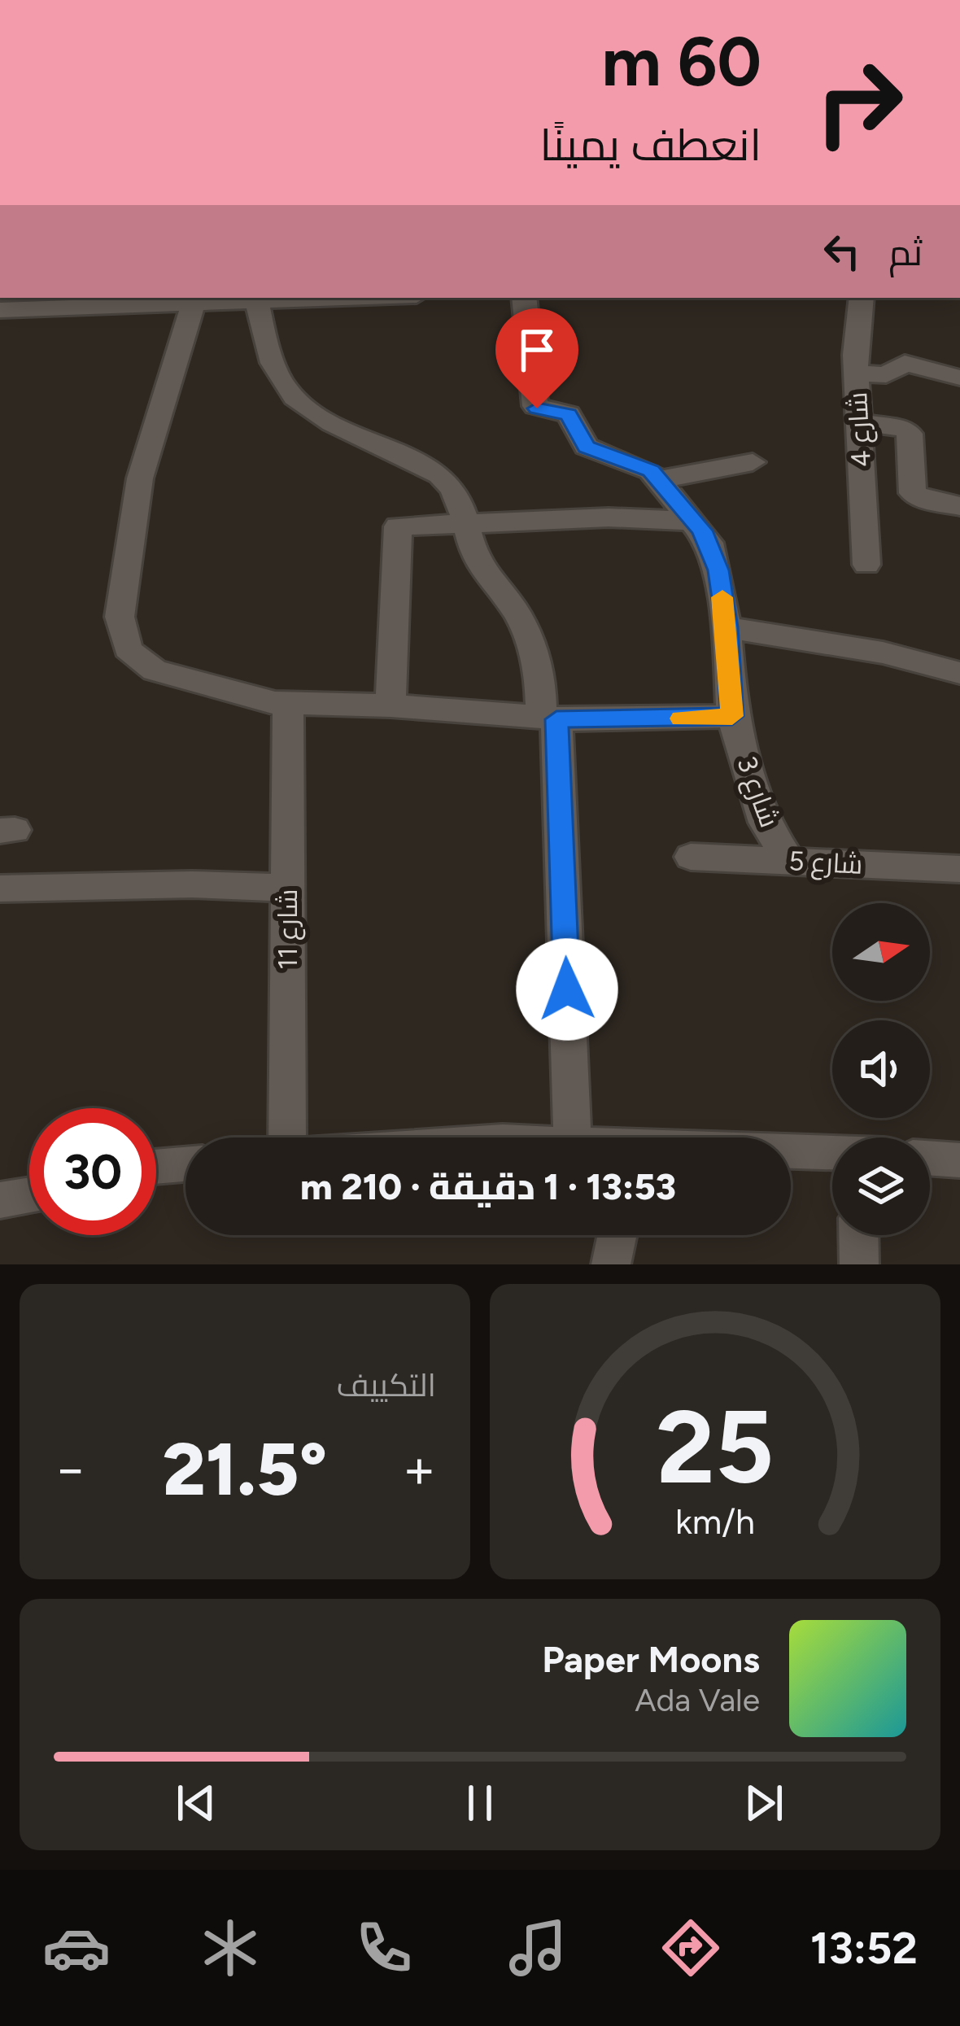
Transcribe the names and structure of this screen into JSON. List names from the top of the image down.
{
  "streets": {
    "street": [
      "شارع 4",
      "شارع 3",
      "شارع 5",
      "شارع 11"
    ]
  },
  "crossings": [
    ["شارع 3", "شارع 5"]
  ],
  "north": "right",
  "page": {
    "turn": ["60 m", "انعطف يمينًا"],
    "then": "ثم",
    "limit": "30",
    "trip": "13:53 · 1 دقيقة · 210 m",
    "tile": "التكييف",
    "heat": ["−", "21.5°", "+"],
    "song": ["Paper Moons", "Ada Vale"],
    "tabs": "13:52",
    "gauge": ["25", "km/h"]
  }
}
